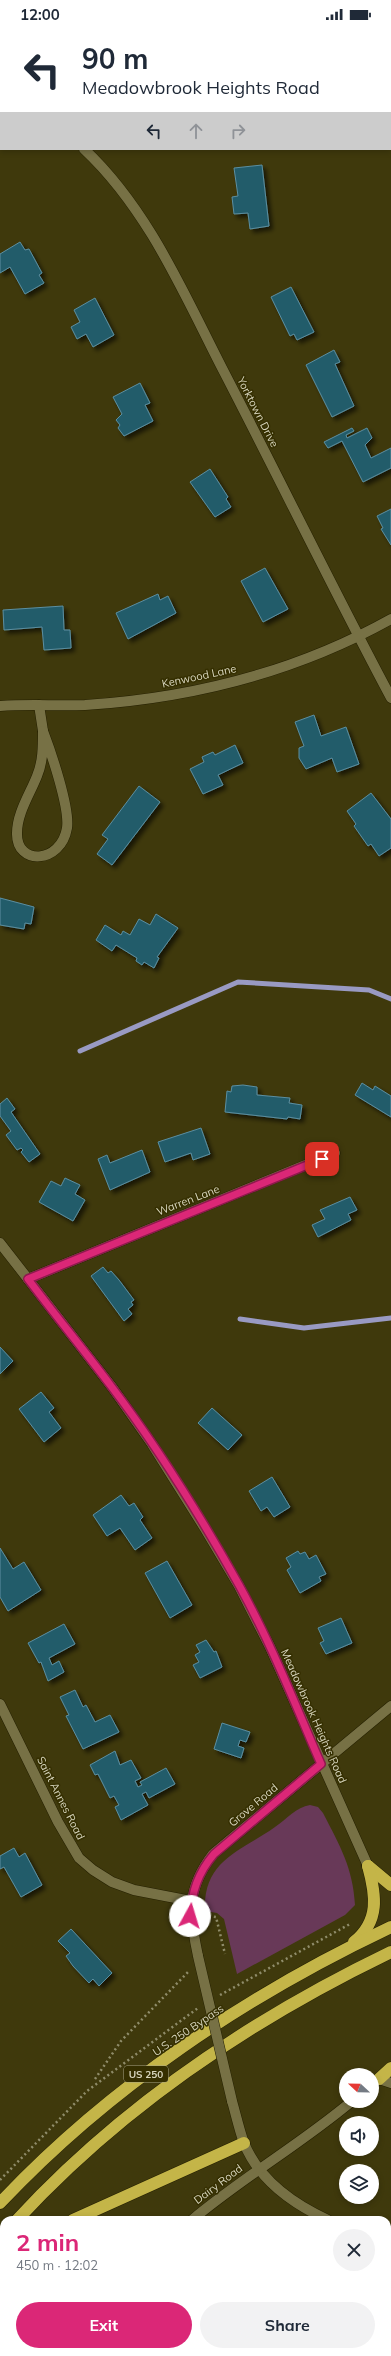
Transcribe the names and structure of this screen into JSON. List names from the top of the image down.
{
  "streets": {
    "highway": ["U.S. 250 Bypass", "US 250"],
    "street": [
      "Yorktown Drive",
      "Kenwood Lane",
      "Warren Lane",
      "Meadowbrook Heights Road",
      "Saint Annes Road",
      "Grove Road",
      "Dairy Road"
    ]
  },
  "crossings": [
    ["Yorktown Drive", "Kenwood Lane"],
    ["Warren Lane", "Meadowbrook Heights Road"],
    ["Meadowbrook Heights Road", "Grove Road"],
    ["Saint Annes Road", "Grove Road"],
    ["Grove Road", "Dairy Road"],
    ["U.S. 250 Bypass", "US 250"]
  ],
  "north": "left",
  "page": {
    "status": "12:00",
    "turn": ["90 m", "Meadowbrook Heights Road"],
    "heading": ["2 min", "450 m · 12:02"],
    "buttons": ["Exit", "Share"]
  }
}
